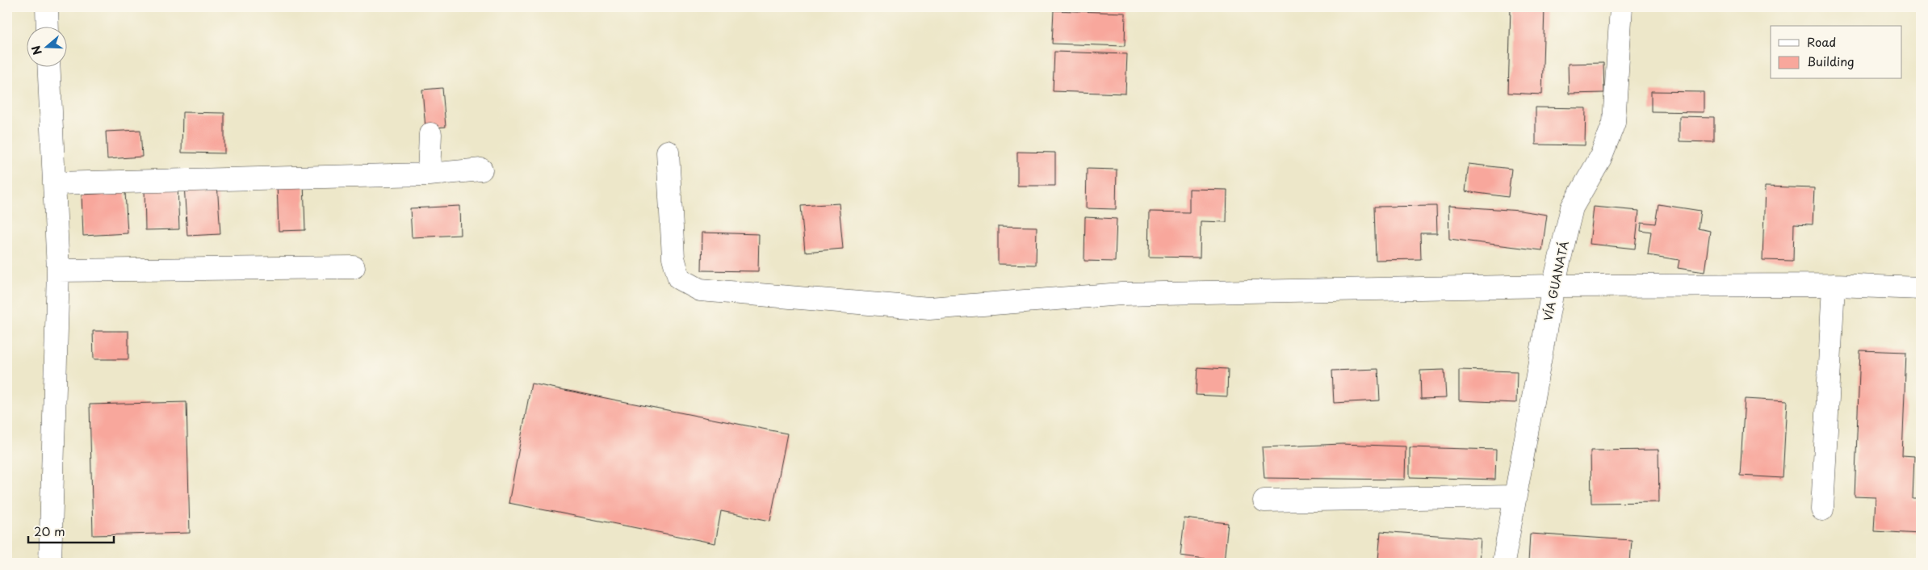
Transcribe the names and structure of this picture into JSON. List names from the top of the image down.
{
  "streets": {
    "street": ["VÍA GUANATÁ"]
  },
  "legend": ["Road", "Building"],
  "scale_bar": "20 m",
  "north": "left"
}
